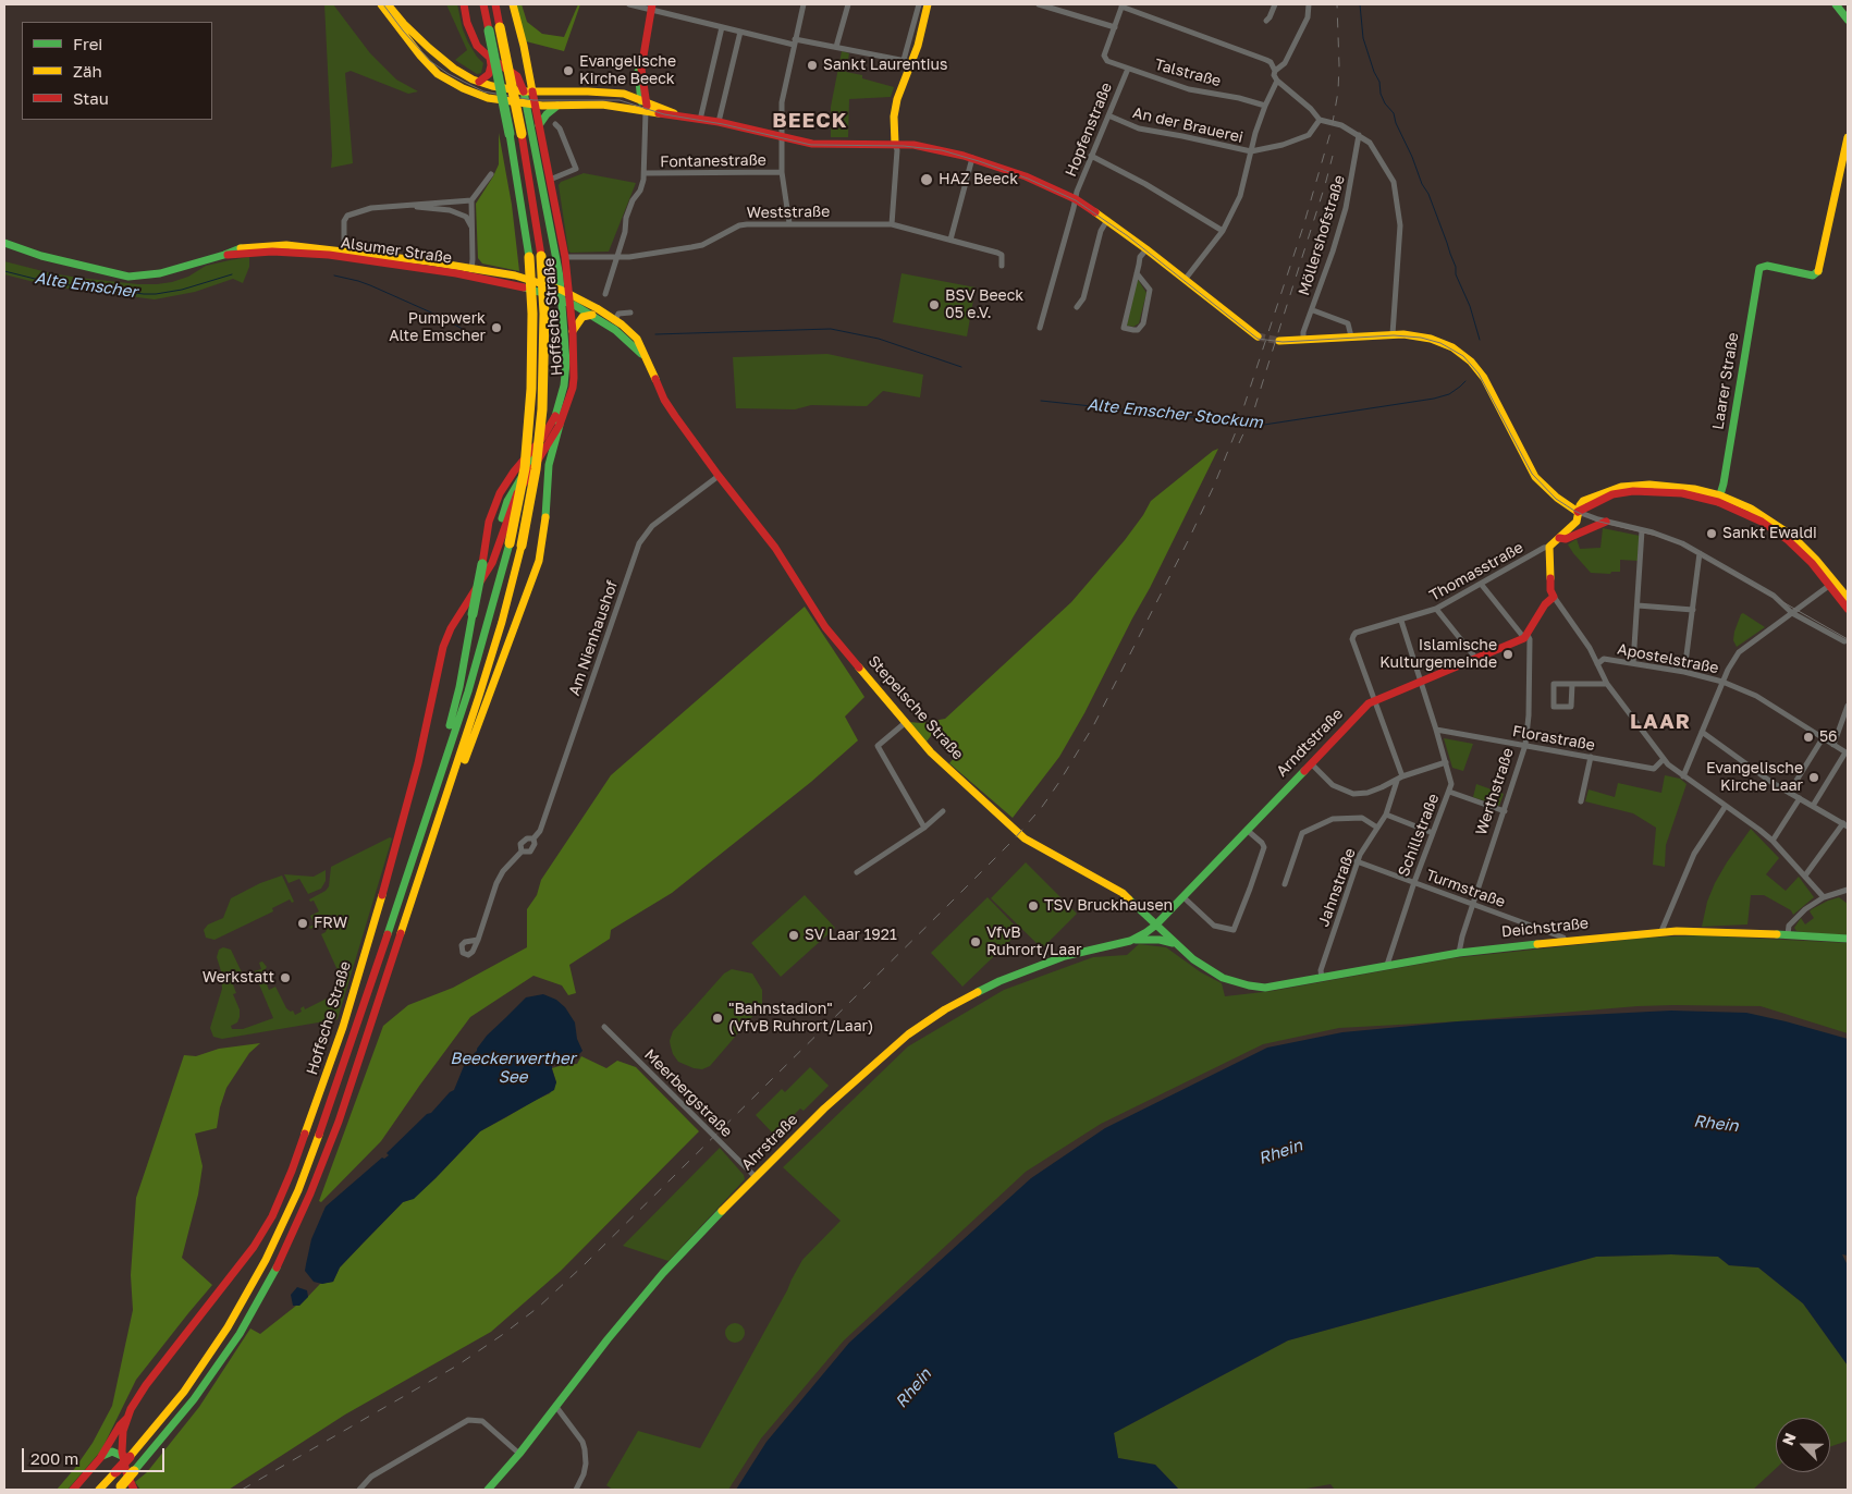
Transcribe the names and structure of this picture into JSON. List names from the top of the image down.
{
  "streets": {
    "main road": [
      "Alsumer Straße",
      "Hoffsche Straße",
      "Laarer Straße",
      "Stepelsche Straße",
      "Arndtstraße",
      "Deichstraße",
      "Ahrstraße"
    ],
    "street": [
      "Talstraße",
      "An der Brauerei",
      "Hopfenstraße",
      "Fontanestraße",
      "Weststraße",
      "Möllershofstraße",
      "Thomasstraße",
      "Am Nienhaushof",
      "Apostelstraße",
      "Florastraße",
      "Werthstraße",
      "Schillstraße",
      "Jahnstraße",
      "Turmstraße",
      "Meerbergstraße"
    ]
  },
  "crossings": [
    ["Talstraße", "Hopfenstraße"],
    ["An der Brauerei", "Hopfenstraße"],
    ["Weststraße", "Hoffsche Straße"],
    ["Alsumer Straße", "Hoffsche Straße"],
    ["Alsumer Straße", "Stepelsche Straße"],
    ["Hoffsche Straße", "Stepelsche Straße"],
    ["Thomasstraße", "Arndtstraße"],
    ["Thomasstraße", "Schillstraße"],
    ["Am Nienhaushof", "Stepelsche Straße"],
    ["Stepelsche Straße", "Arndtstraße"],
    ["Stepelsche Straße", "Deichstraße"],
    ["Stepelsche Straße", "Ahrstraße"],
    ["Florastraße", "Werthstraße"],
    ["Florastraße", "Schillstraße"],
    ["Arndtstraße", "Werthstraße"],
    ["Arndtstraße", "Schillstraße"],
    ["Arndtstraße", "Ahrstraße"],
    ["Werthstraße", "Turmstraße"],
    ["Werthstraße", "Deichstraße"],
    ["Schillstraße", "Turmstraße"],
    ["Schillstraße", "Deichstraße"],
    ["Jahnstraße", "Turmstraße"],
    ["Jahnstraße", "Deichstraße"],
    ["Turmstraße", "Deichstraße"],
    ["Meerbergstraße", "Ahrstraße"]
  ],
  "districts": ["BEECK", "LAAR"],
  "water": [
    "Alte Emscher",
    "Alte Emscher Stockum",
    "Beeckerwerther See",
    "Rhein"
  ],
  "places": [
    "Sankt Laurentius",
    "Evangelische Kirche Beeck",
    "HAZ Beeck",
    "BSV Beeck 05 e.V.",
    "Pumpwerk Alte Emscher",
    "Sankt Ewaldi",
    "Islamische Kulturgemeinde",
    "56",
    "Evangelische Kirche Laar",
    "TSV Bruckhausen",
    "FRW",
    "SV Laar 1921",
    "VfvB Ruhrort/Laar",
    "Werkstatt",
    "\"Bahnstadion\" (VfvB Ruhrort/Laar)"
  ],
  "legend": ["Frei", "Zäh", "Stau"],
  "scale_bar": "200 m",
  "north": "top left"
}
